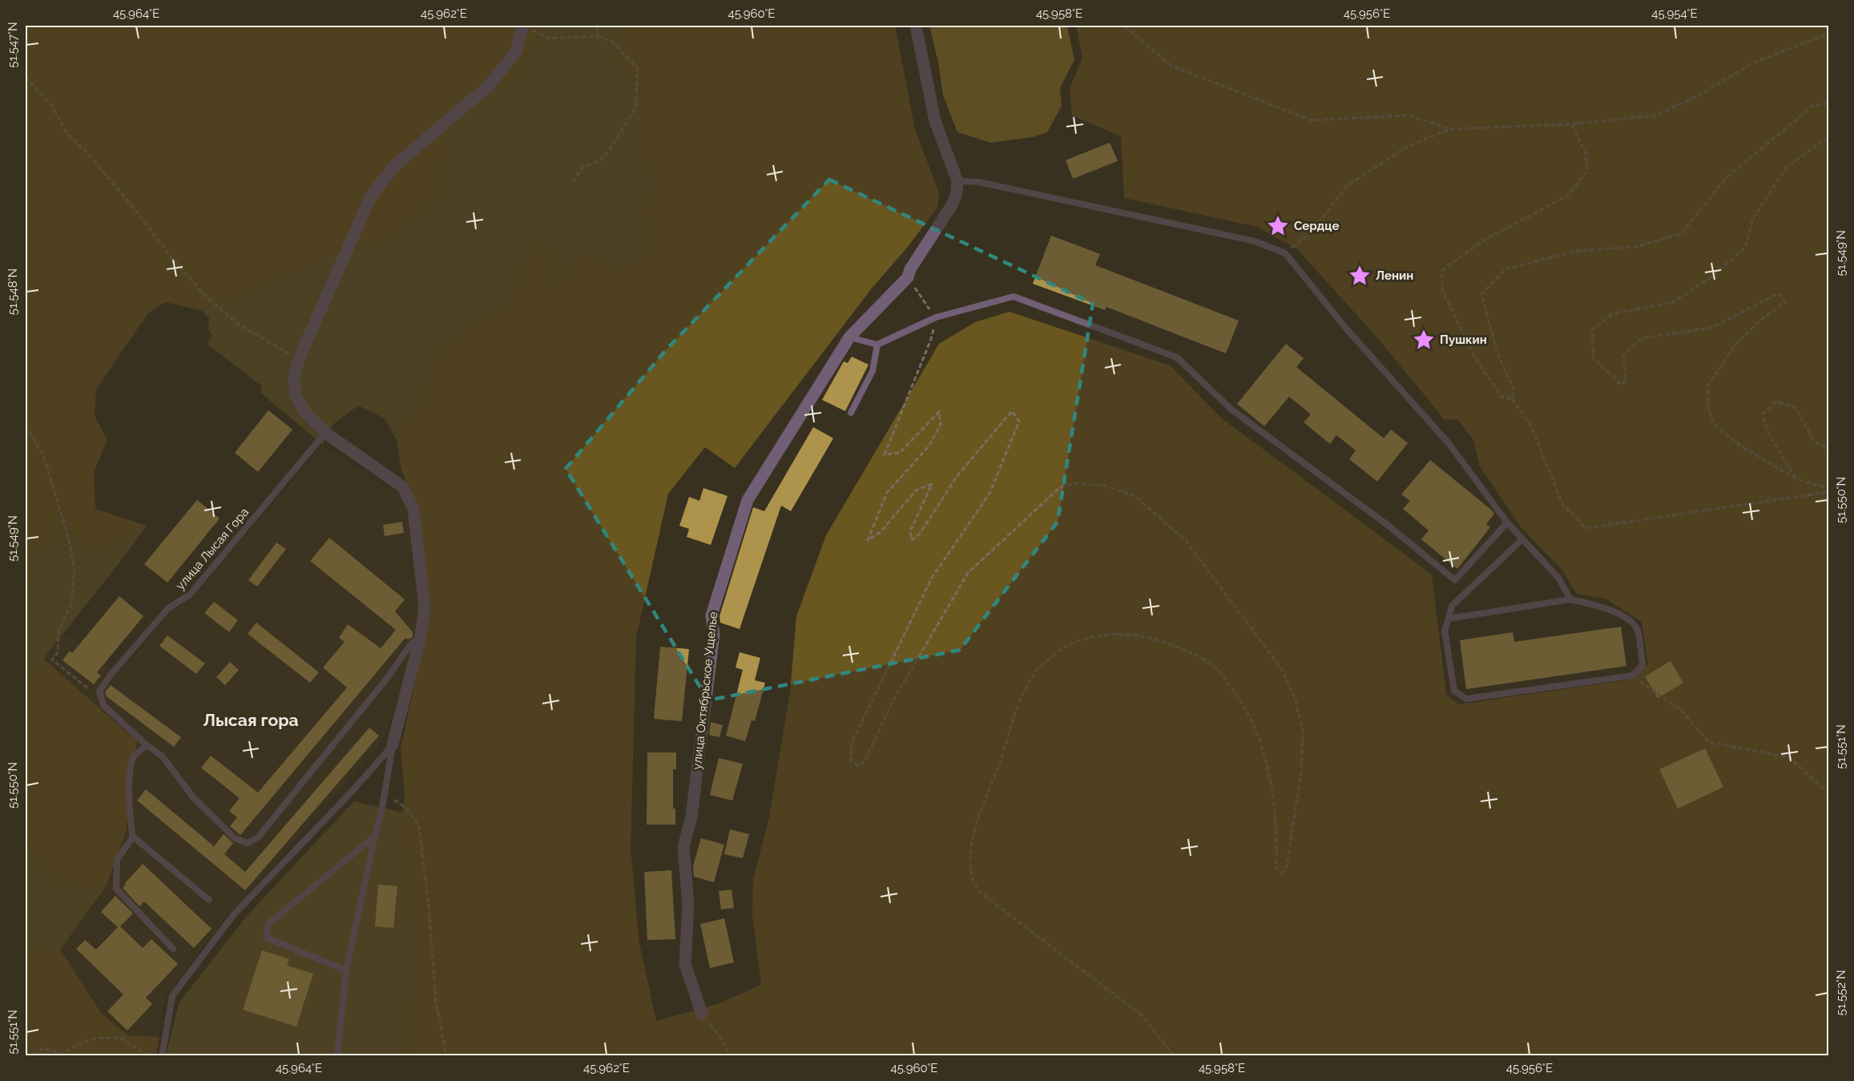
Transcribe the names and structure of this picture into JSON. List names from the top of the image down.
{
  "streets": {
    "street": ["улица Октябрьское Ущелье"],
    "lane": ["улица Лысая Гора"]
  },
  "districts": ["Лысая гора"],
  "places": {
    "place": ["Сердце", "Ленин", "Пушкин"]
  },
  "coordinates": [
    "45.964°E",
    "45.962°E",
    "45.960°E",
    "45.958°E",
    "45.956°E",
    "45.954°E",
    "51.547°N",
    "51.549°N",
    "51.548°N",
    "51.550°N",
    "51.551°N",
    "51.552°N"
  ]
}
